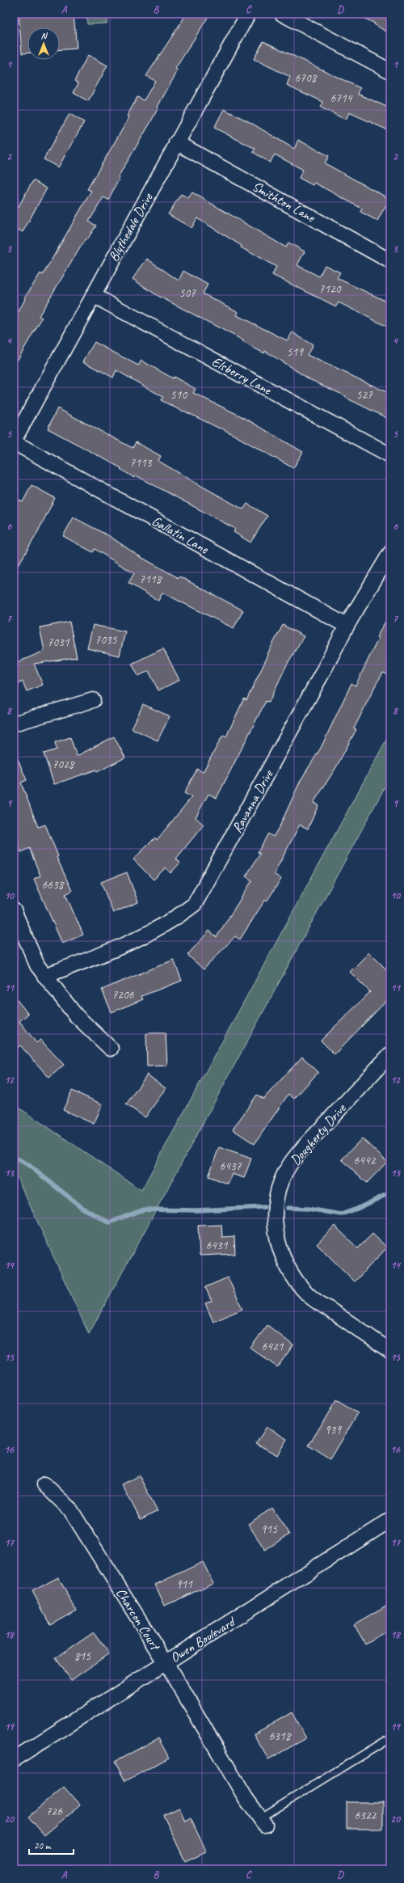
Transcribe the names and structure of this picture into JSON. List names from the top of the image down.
{
  "streets": {
    "street": [
      "Smithton Lane",
      "Blythedale Drive",
      "Elsberry Lane",
      "Gallatin Lane",
      "Ravanna Drive",
      "Dougherty Drive",
      "Charcon Court",
      "Owen Boulevard"
    ]
  },
  "crossings": [
    ["Smithton Lane", "Blythedale Drive"],
    ["Blythedale Drive", "Elsberry Lane"],
    ["Blythedale Drive", "Gallatin Lane"],
    ["Gallatin Lane", "Ravanna Drive"],
    ["Charcon Court", "Owen Boulevard"]
  ],
  "house_numbers": [
    "6708",
    "6714",
    "7120",
    "507",
    "519",
    "510",
    "527",
    "7113",
    "7118",
    "7035",
    "7031",
    "7028",
    "6638",
    "7206",
    "6442",
    "6437",
    "6431",
    "6421",
    "939",
    "915",
    "911",
    "815",
    "6318",
    "726",
    "6322"
  ],
  "scale_bar": "20 m",
  "north": "top",
  "grid": {
    "columns": [
      "A",
      "B",
      "C",
      "D"
    ],
    "rows": [
      "1",
      "2",
      "3",
      "4",
      "5",
      "6",
      "7",
      "8",
      "9",
      "10",
      "11",
      "12",
      "13",
      "14",
      "15",
      "16",
      "17",
      "18",
      "19",
      "20"
    ]
  }
}
